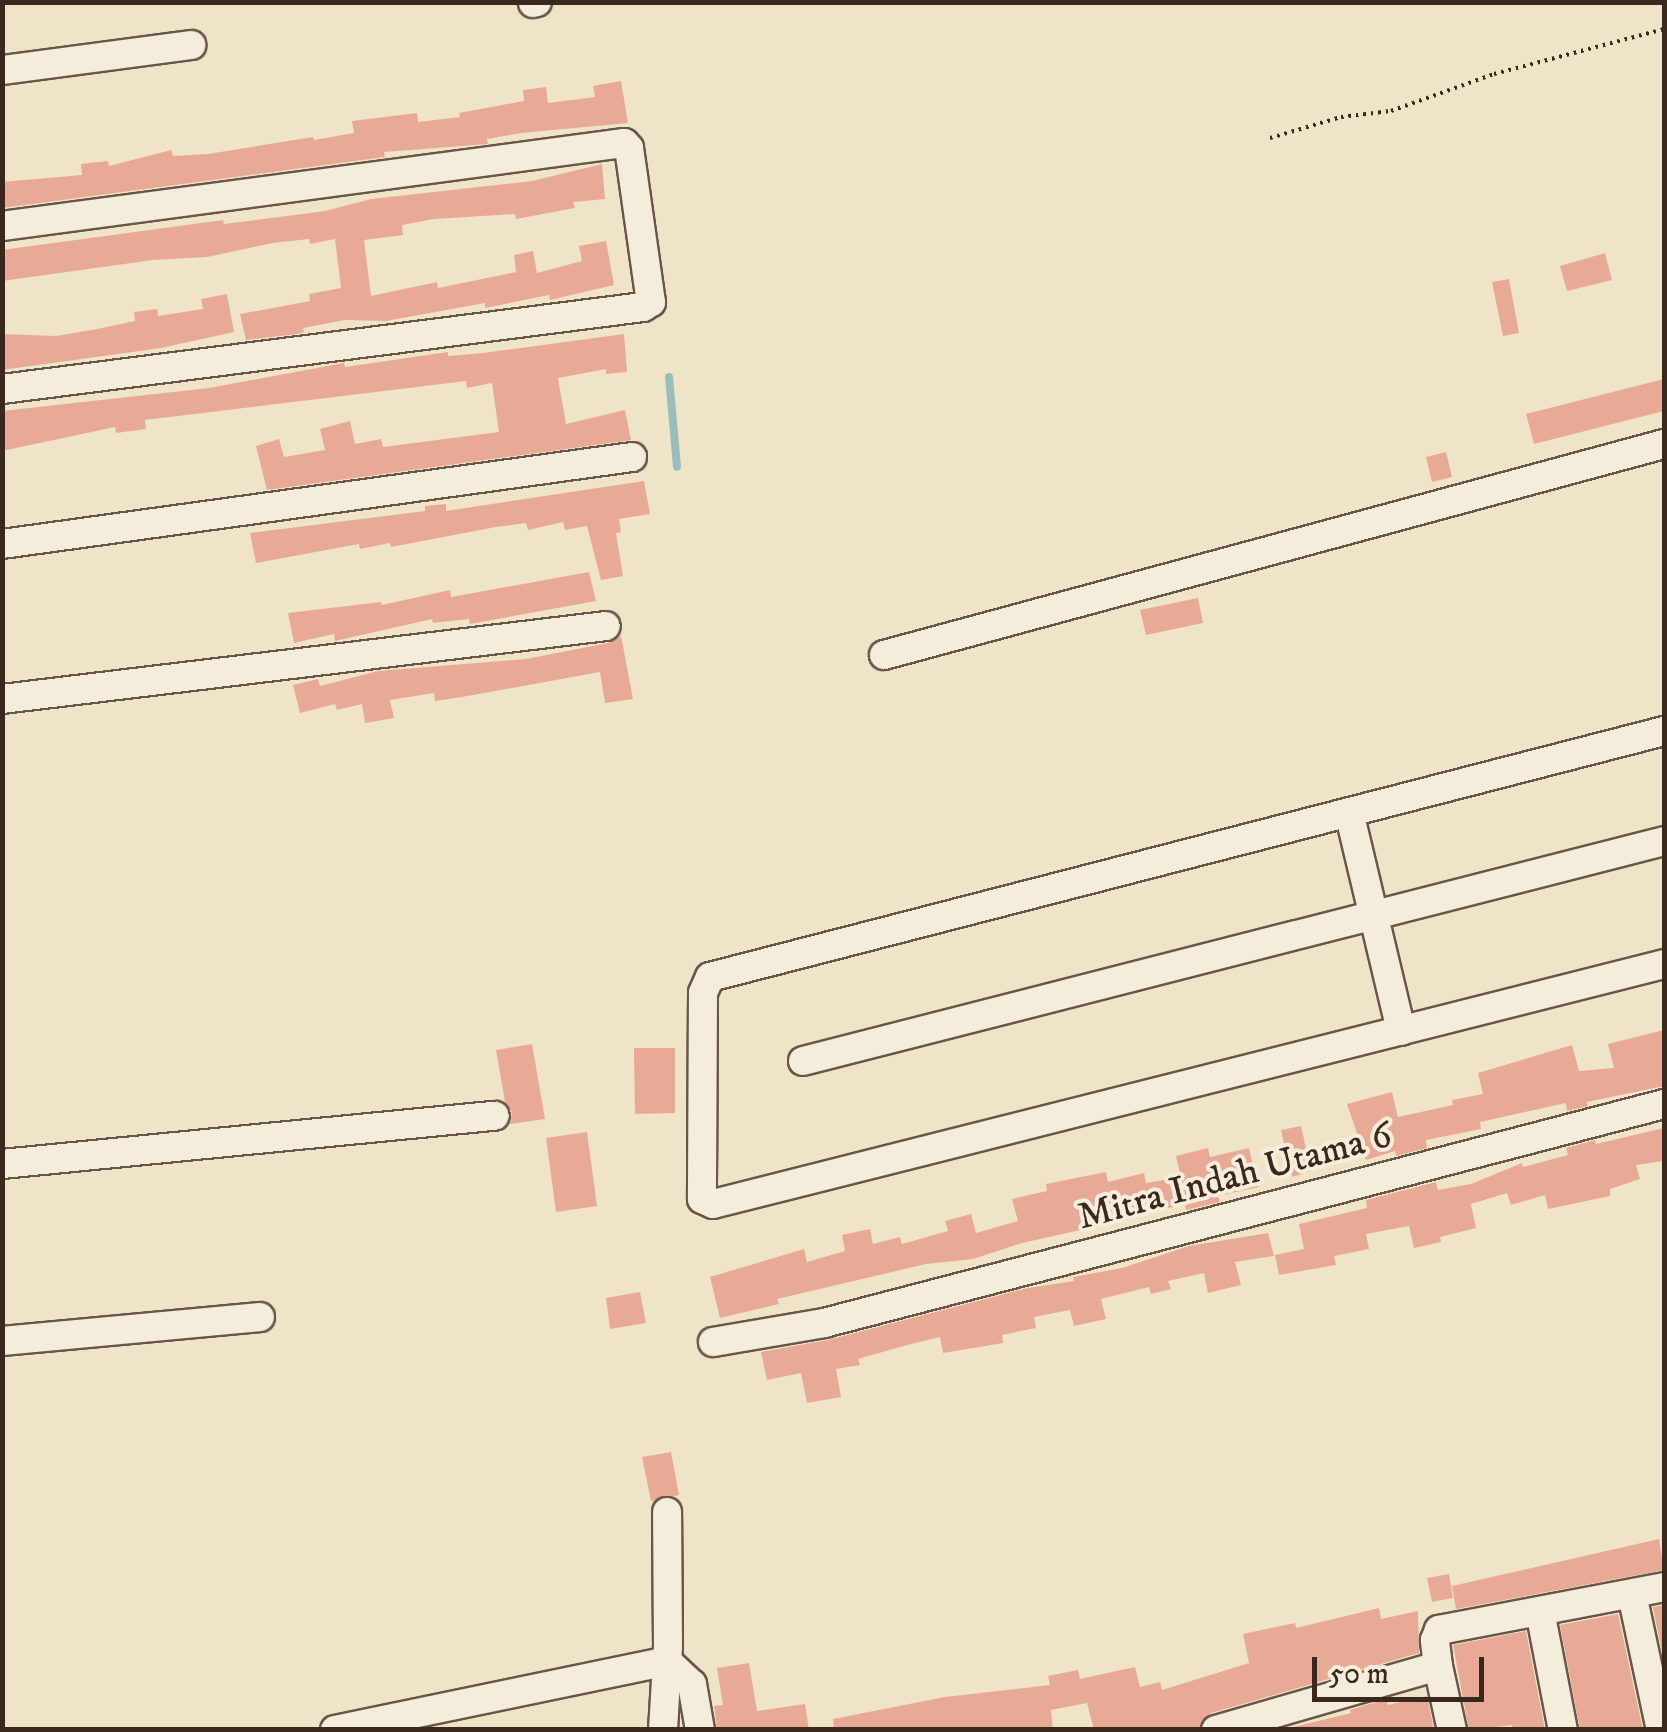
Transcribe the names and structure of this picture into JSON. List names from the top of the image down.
{
  "streets": {
    "street": ["Mitra Indah Utama 6"]
  },
  "scale_bar": "50 m"
}
